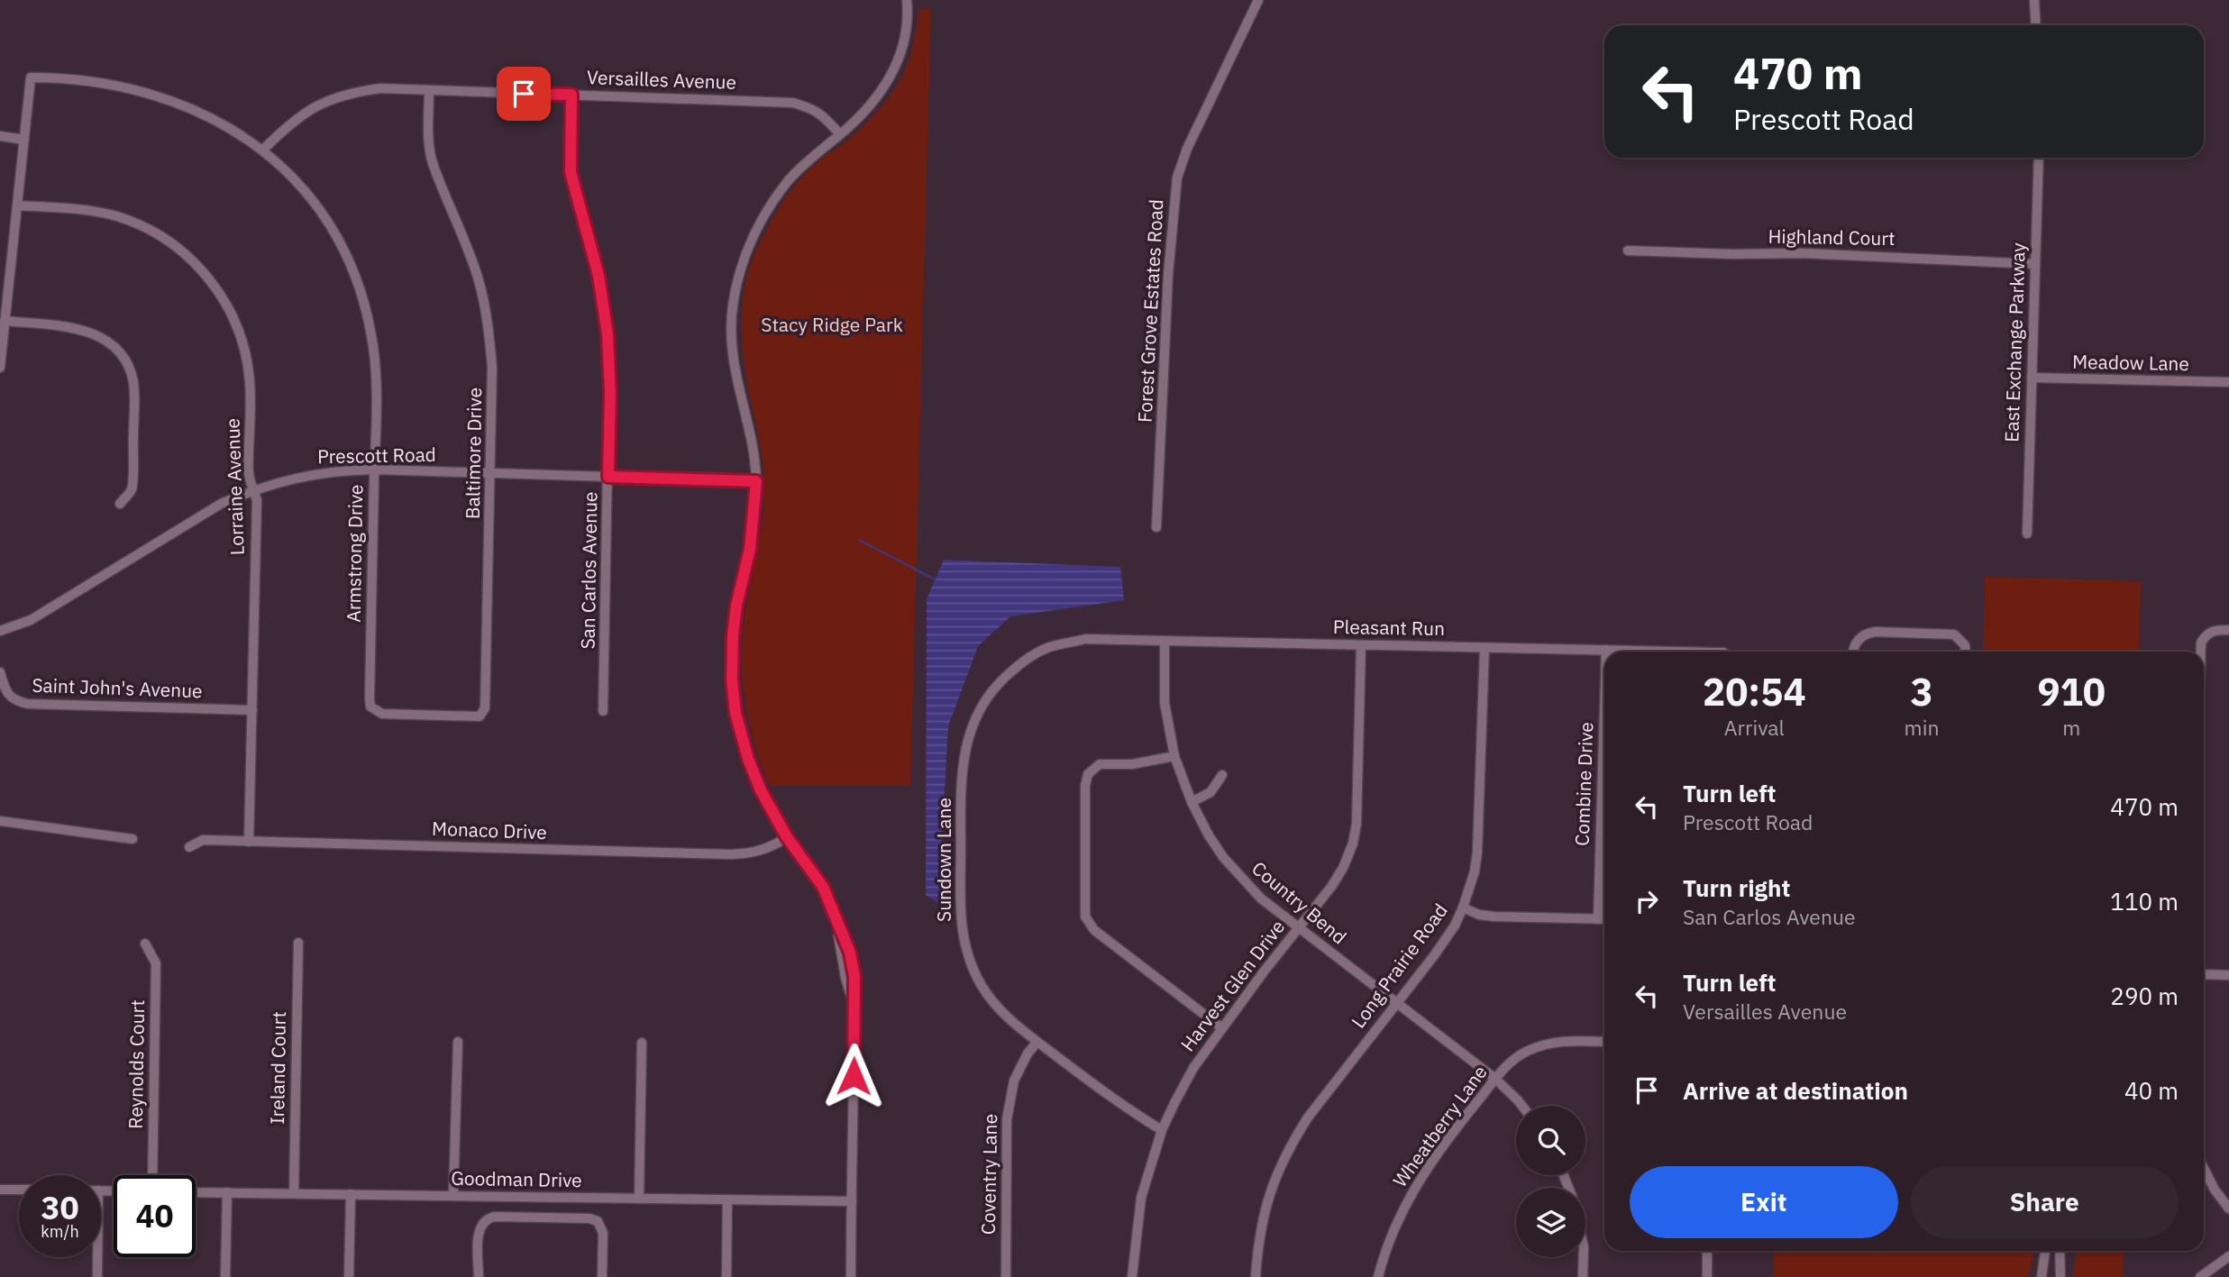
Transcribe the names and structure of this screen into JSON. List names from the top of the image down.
{
  "streets": {
    "street": [
      "Versailles Avenue",
      "Highland Court",
      "Forest Grove Estates Road",
      "East Exchange Parkway",
      "Meadow Lane",
      "Baltimore Drive",
      "Prescott Road",
      "Lorraine Avenue",
      "Armstrong Drive",
      "San Carlos Avenue",
      "Pleasant Run",
      "Saint John's Avenue",
      "Combine Drive",
      "Monaco Drive",
      "Sundown Lane",
      "Country Bend",
      "Long Prairie Road",
      "Harvest Glen Drive",
      "Reynolds Court",
      "Ireland Court",
      "Wheatberry Lane",
      "Coventry Lane",
      "Goodman Drive"
    ]
  },
  "crossings": [
    ["Versailles Avenue", "Baltimore Drive"],
    ["Versailles Avenue", "Armstrong Drive"],
    ["Versailles Avenue", "San Carlos Avenue"],
    ["Highland Court", "East Exchange Parkway"],
    ["East Exchange Parkway", "Meadow Lane"],
    ["Baltimore Drive", "Prescott Road"],
    ["Baltimore Drive", "Armstrong Drive"],
    ["Prescott Road", "Lorraine Avenue"],
    ["Prescott Road", "Armstrong Drive"],
    ["Prescott Road", "San Carlos Avenue"],
    ["Lorraine Avenue", "Saint John's Avenue"],
    ["Lorraine Avenue", "Monaco Drive"],
    ["Pleasant Run", "Sundown Lane"],
    ["Pleasant Run", "Country Bend"],
    ["Pleasant Run", "Long Prairie Road"],
    ["Pleasant Run", "Harvest Glen Drive"],
    ["Sundown Lane", "Harvest Glen Drive"],
    ["Sundown Lane", "Coventry Lane"],
    ["Country Bend", "Long Prairie Road"],
    ["Country Bend", "Harvest Glen Drive"],
    ["Country Bend", "Wheatberry Lane"],
    ["Ireland Court", "Goodman Drive"]
  ],
  "parks": ["Stacy Ridge Park"],
  "page": {
    "turn": ["470 m", "Prescott Road"],
    "eta": [
      "20:54",
      "Arrival",
      "3",
      "min",
      "910",
      "m"
    ],
    "list": [
      {
        "name": "Turn left",
        "note": "Prescott Road",
        "value": "470 m"
      },
      {
        "name": "Turn right",
        "note": "San Carlos Avenue",
        "value": "110 m"
      },
      {
        "name": "Turn left",
        "note": "Versailles Avenue",
        "value": "290 m"
      },
      {
        "name": "Arrive at destination",
        "value": "40 m"
      }
    ],
    "buttons": ["Exit", "Share"],
    "speed": "30 km/h",
    "limit": "40"
  }
}
